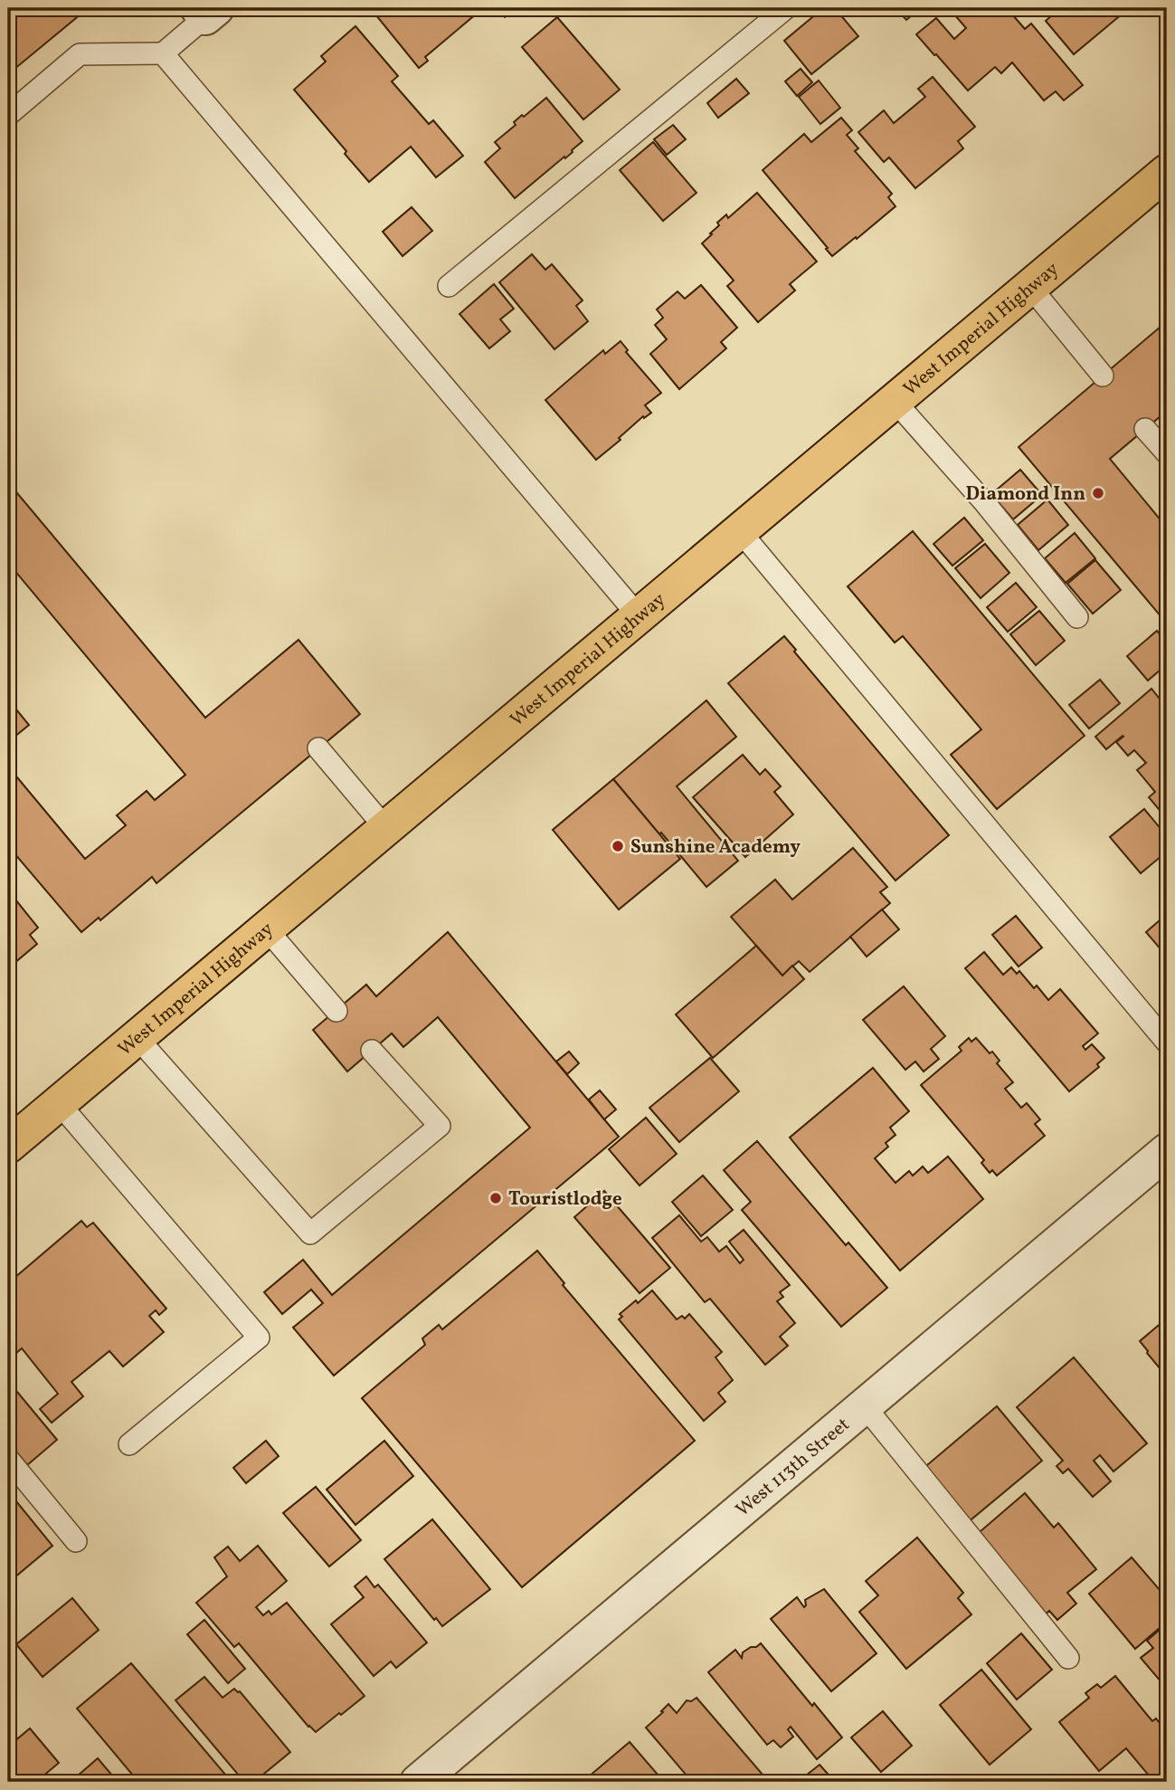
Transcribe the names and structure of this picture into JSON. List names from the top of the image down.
{
  "streets": {
    "main road": ["West Imperial Highway"],
    "street": ["West 113th Street"]
  },
  "places": ["Diamond Inn", "Sunshine Academy", "Touristlodge"]
}
